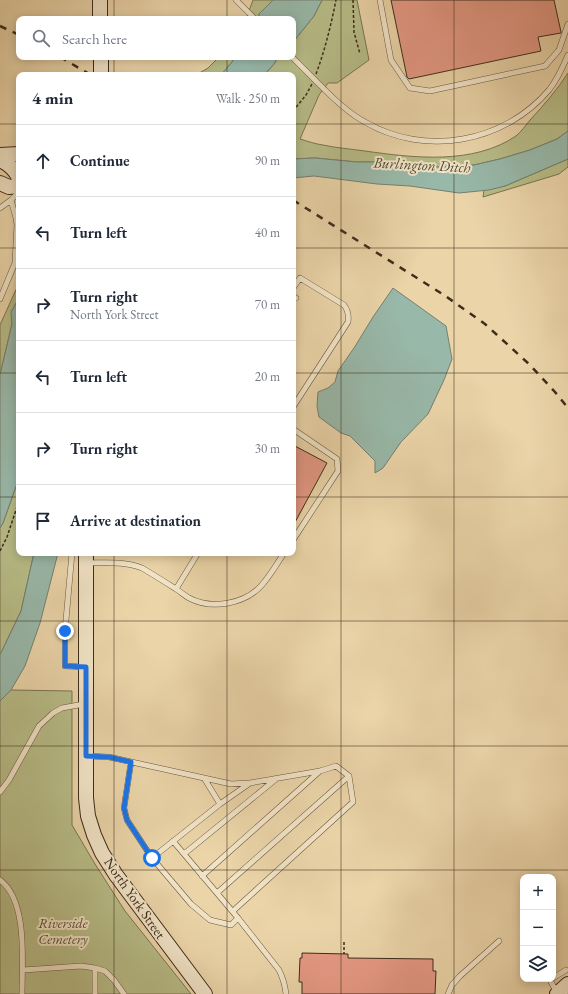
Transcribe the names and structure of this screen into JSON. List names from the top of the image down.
{
  "streets": {
    "main road": ["North York Street"]
  },
  "water": ["Burlington Ditch"],
  "parks": ["Riverside Cemetery"],
  "page": {
    "search": "Search here",
    "heading": ["4 min", "Walk · 250 m"],
    "list": [
      ["Continue", "90 m"],
      ["Turn left", "40 m"],
      ["Turn right", "North York Street", "70 m"],
      ["Turn left", "20 m"],
      ["Turn right", "30 m"],
      "Arrive at destination"
    ],
    "map_buttons": ["+", "−"]
  }
}
